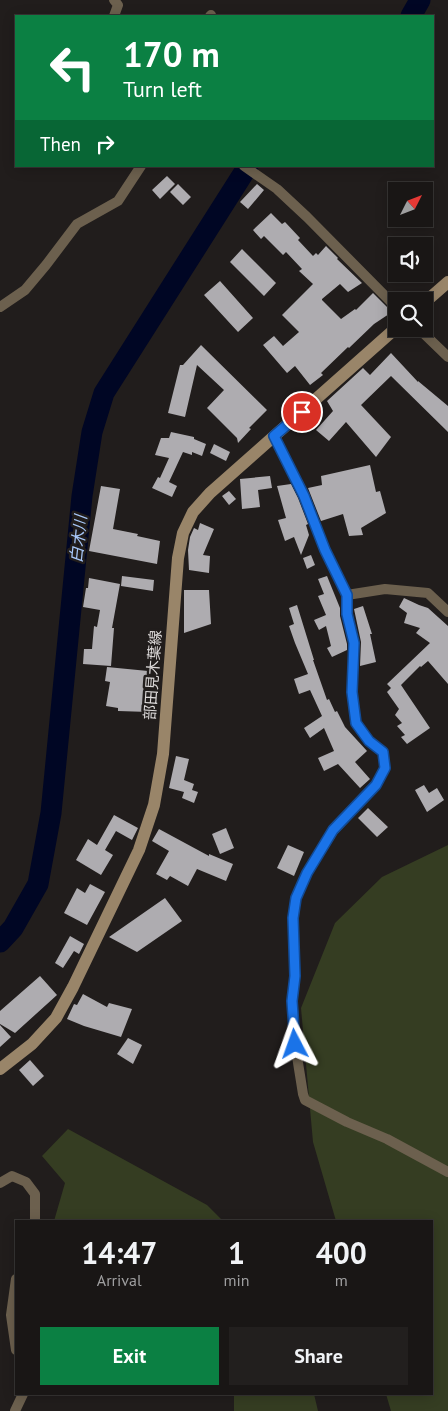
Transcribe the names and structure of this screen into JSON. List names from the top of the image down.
{
  "streets": {
    "main road": ["部田見木葉線"]
  },
  "water": ["白木川"],
  "north": "top right",
  "page": {
    "turn": ["170 m", "Turn left"],
    "then": "Then",
    "eta": [
      "14:47",
      "Arrival",
      "1",
      "min",
      "400",
      "m"
    ],
    "buttons": ["Exit", "Share"]
  }
}
